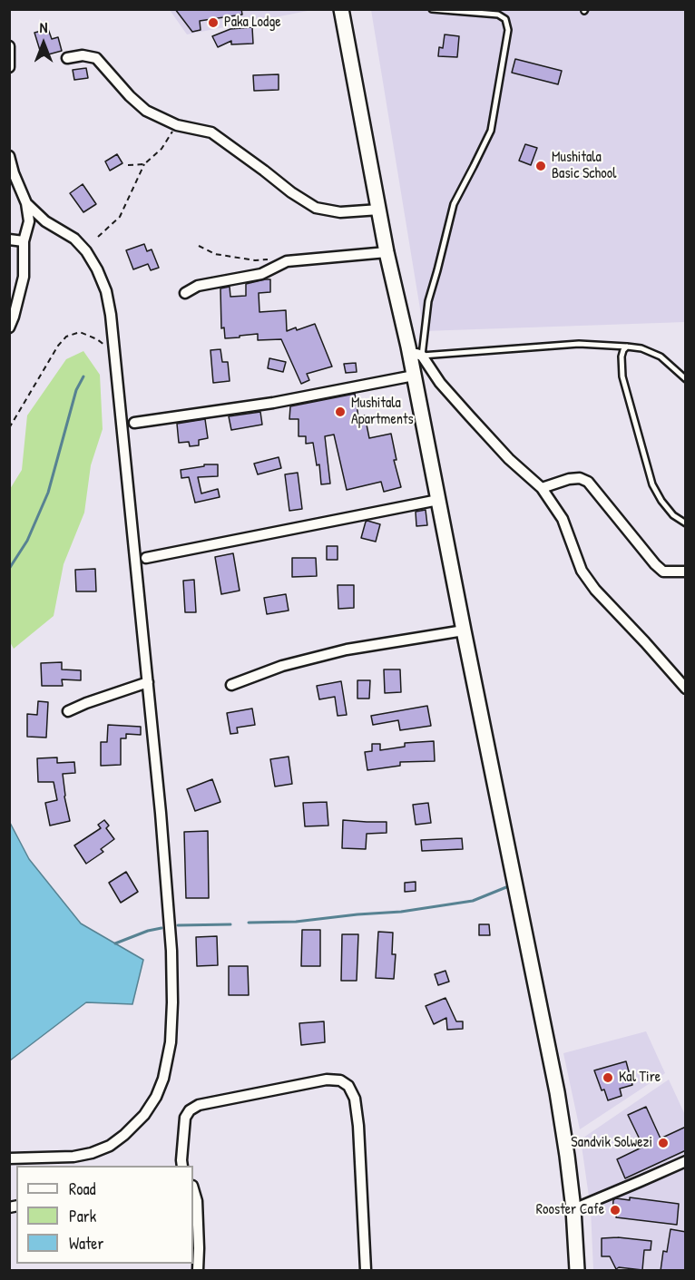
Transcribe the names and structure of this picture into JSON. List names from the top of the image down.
{
  "places": [
    "Paka Lodge",
    "Mushitala Basic School",
    "Mushitala Apartments",
    "Kal Tire",
    "Sandvik Solwezi",
    "Rooster Cafe"
  ],
  "legend": ["Road", "Park", "Water"],
  "north": "top"
}
